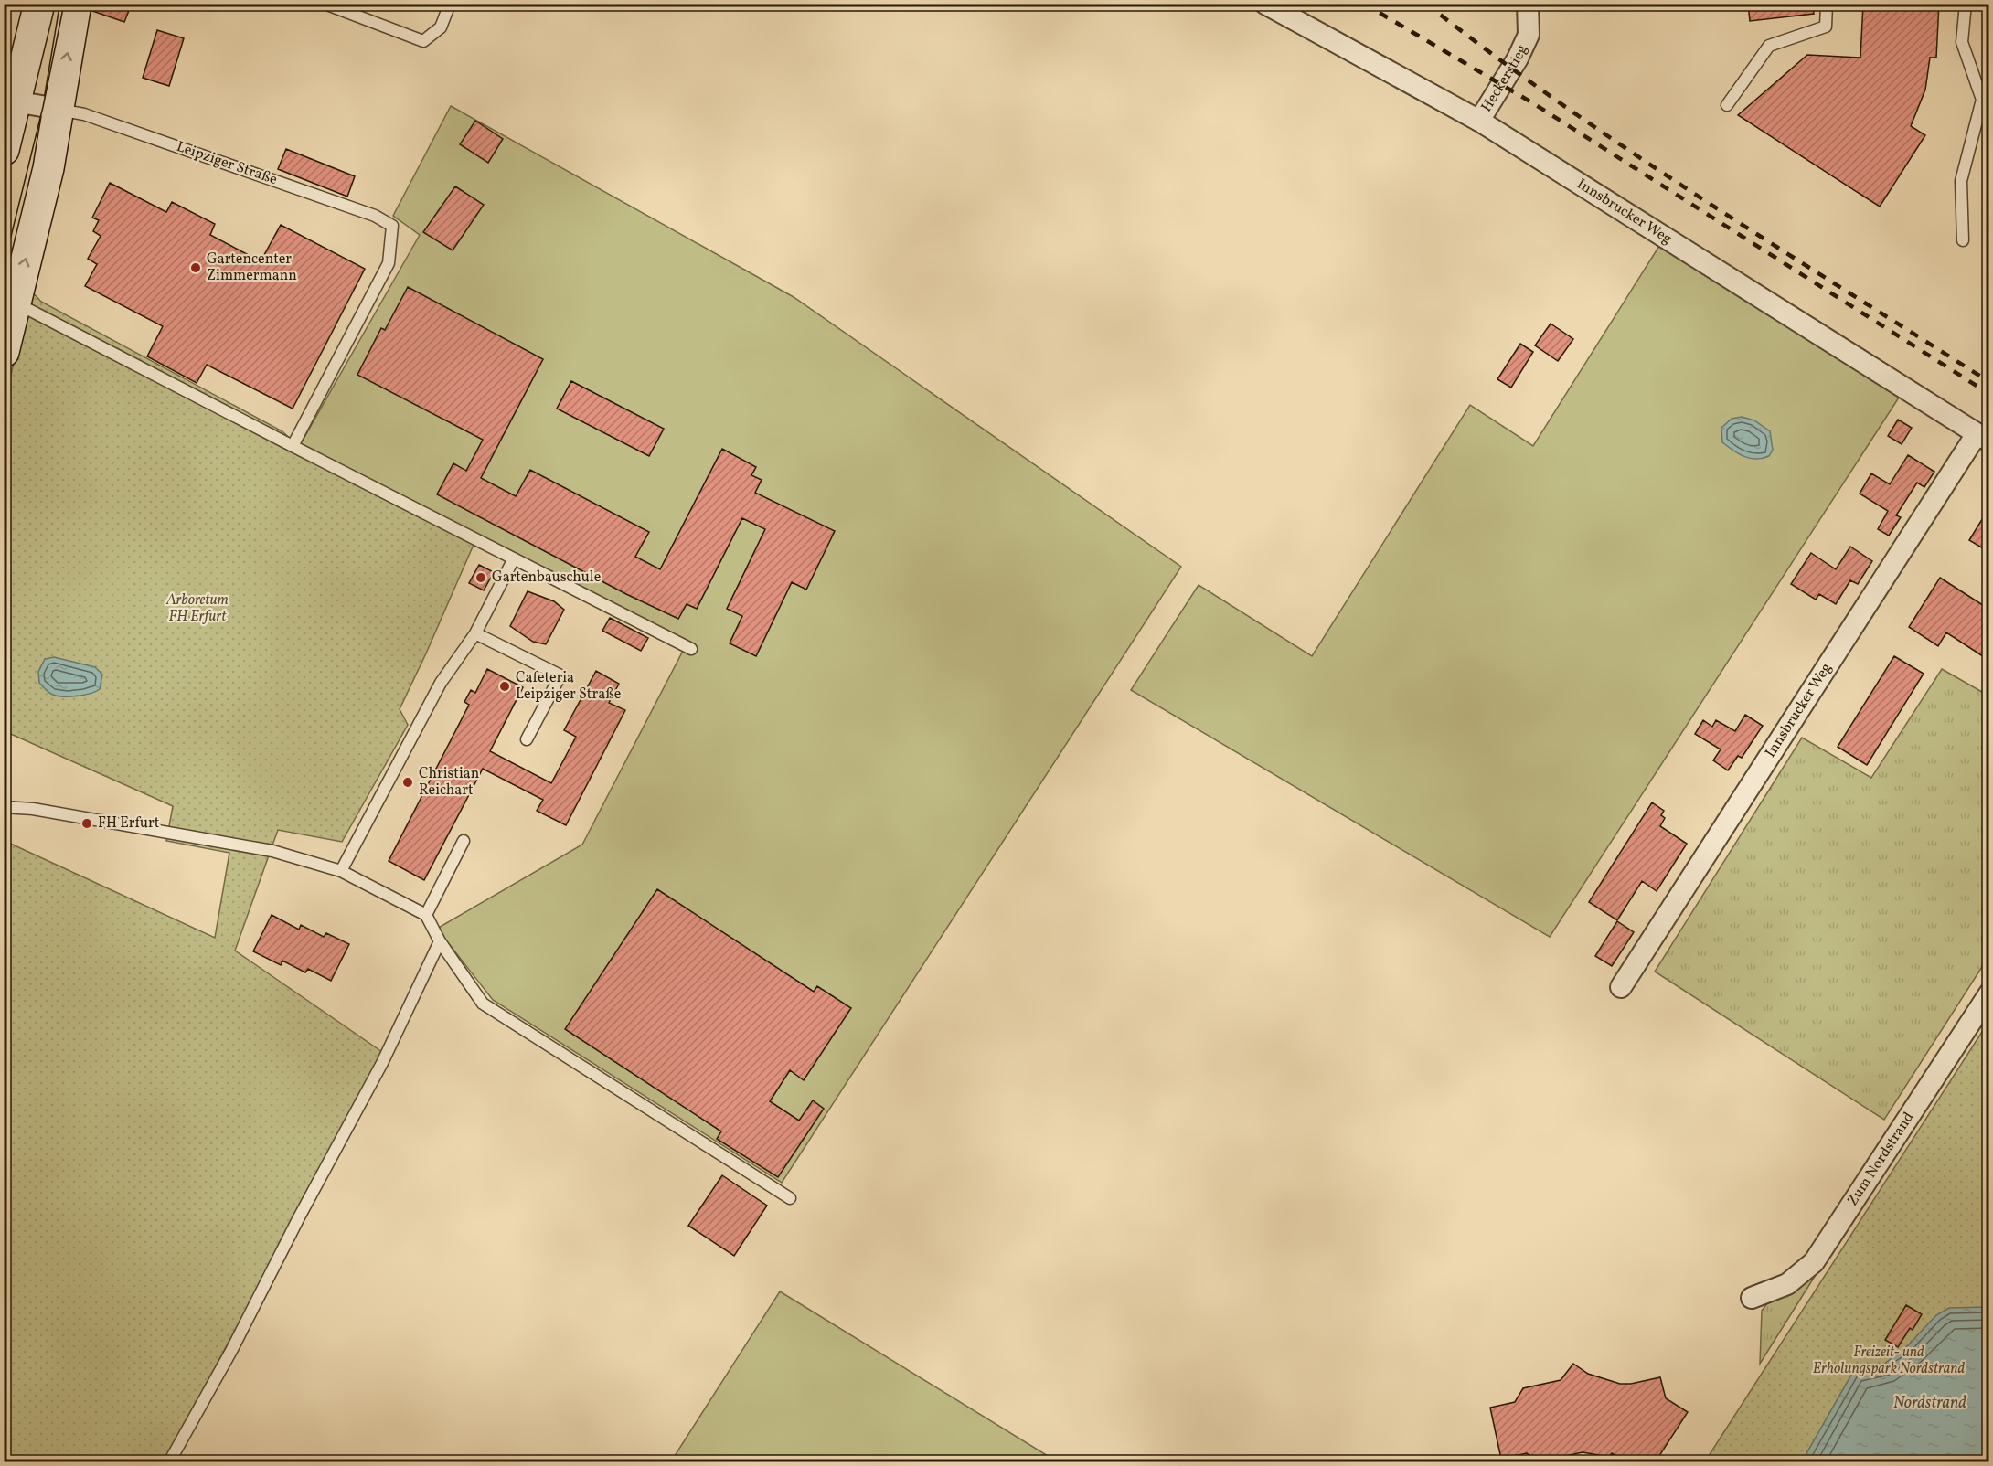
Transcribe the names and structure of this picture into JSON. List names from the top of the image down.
{
  "streets": {
    "street": [
      "Heckerstieg",
      "Leipziger Straße",
      "Innsbrucker Weg",
      "Zum Nordstrand"
    ]
  },
  "crossings": [
    ["Heckerstieg", "Innsbrucker Weg"]
  ],
  "water": ["Nordstrand"],
  "parks": ["Arboretum FH Erfurt", "Freizeit- und Erholungspark Nordstrand"],
  "places": [
    "Gartencenter Zimmermann",
    "Gartenbauschule",
    "Cafeteria Leipziger Straße",
    "Christian Reichart",
    "FH Erfurt"
  ]
}
